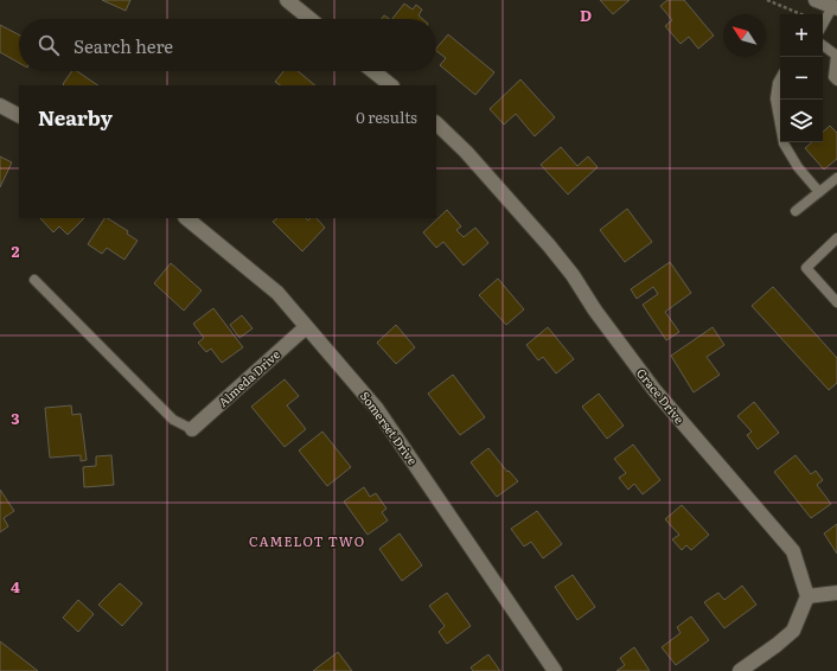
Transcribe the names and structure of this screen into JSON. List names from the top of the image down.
{
  "streets": {
    "street": ["Almeda Drive", "Grace Drive", "Somerset Drive"]
  },
  "crossings": [
    ["Almeda Drive", "Somerset Drive"]
  ],
  "districts": ["CAMELOT TWO"],
  "north": "top left",
  "page": {
    "map_buttons": ["+", "−"],
    "search": "Search here",
    "heading": ["Nearby", "0 results"]
  },
  "grid": {
    "columns": ["D"],
    "rows": ["2", "3", "4"]
  }
}
